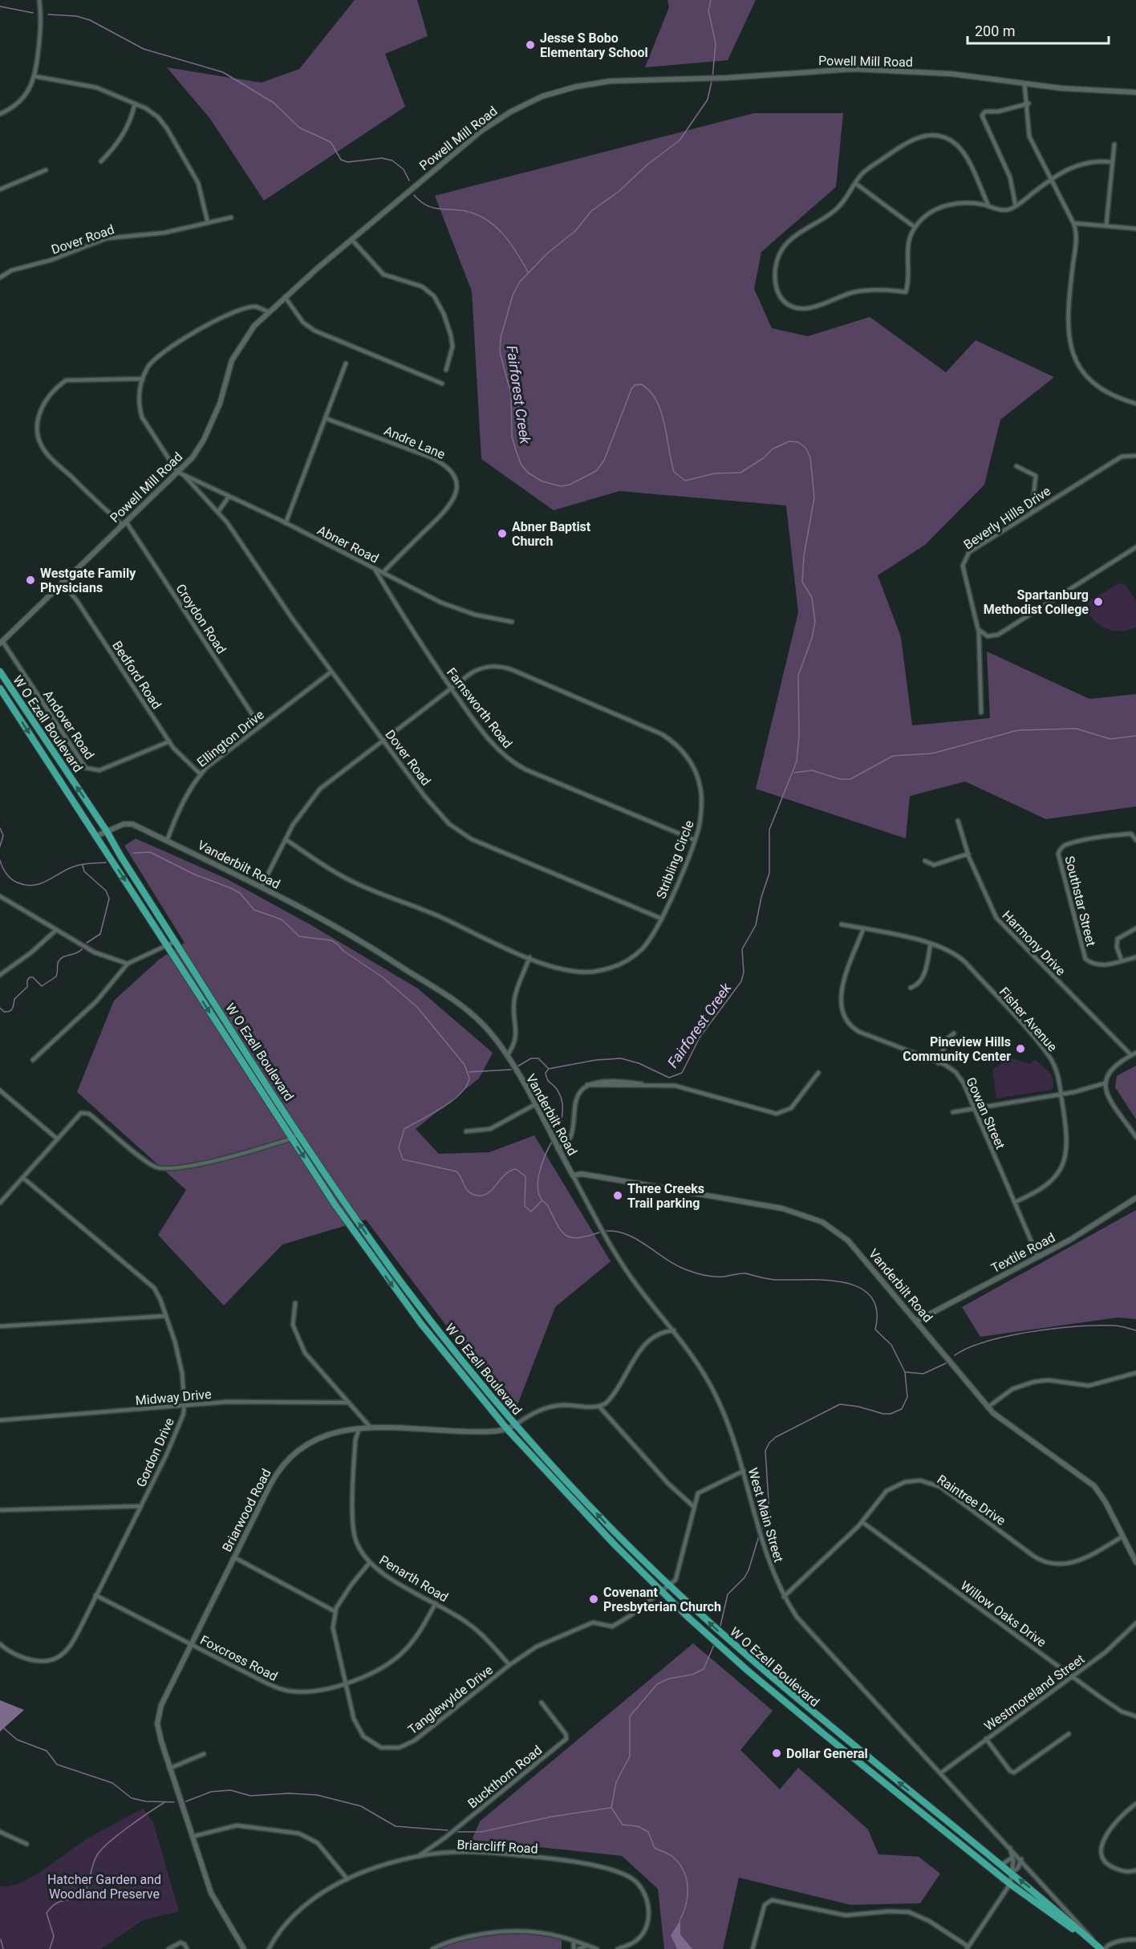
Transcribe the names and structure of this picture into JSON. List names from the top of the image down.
{
  "streets": {
    "main road": ["W O Ezell Boulevard"],
    "street": [
      "Powell Mill Road",
      "Dover Road",
      "Andre Lane",
      "Beverly Hills Drive",
      "Abner Road",
      "Croydon Road",
      "Bedford Road",
      "Farnsworth Road",
      "Andover Road",
      "Ellington Drive",
      "Stribling Circle",
      "Vanderbilt Road",
      "Southstar Street",
      "Harmony Drive",
      "Fisher Avenue",
      "Gowan Street",
      "Textile Road",
      "Midway Drive",
      "Gordon Drive",
      "Raintree Drive",
      "Briarwood Road",
      "West Main Street",
      "Penarth Road",
      "Willow Oaks Drive",
      "Foxcross Road",
      "Westmoreland Street",
      "Tanglewylde Drive",
      "Buckthorn Road",
      "Briarcliff Road"
    ]
  },
  "crossings": [
    ["Powell Mill Road", "Dover Road"],
    ["Powell Mill Road", "Abner Road"],
    ["Powell Mill Road", "Croydon Road"],
    ["Powell Mill Road", "Bedford Road"],
    ["Powell Mill Road", "Andover Road"],
    ["Dover Road", "Abner Road"],
    ["Dover Road", "Croydon Road"],
    ["Dover Road", "Ellington Drive"],
    ["Dover Road", "Stribling Circle"],
    ["Andre Lane", "Abner Road"],
    ["Abner Road", "Farnsworth Road"],
    ["Croydon Road", "Ellington Drive"],
    ["Bedford Road", "Andover Road"],
    ["Bedford Road", "Ellington Drive"],
    ["Farnsworth Road", "Stribling Circle"],
    ["W O Ezell Boulevard", "Vanderbilt Road"],
    ["W O Ezell Boulevard", "Briarwood Road"],
    ["W O Ezell Boulevard", "West Main Street"],
    ["W O Ezell Boulevard", "Tanglewylde Drive"],
    ["Ellington Drive", "Vanderbilt Road"],
    ["Stribling Circle", "Vanderbilt Road"],
    ["Vanderbilt Road", "Textile Road"],
    ["Vanderbilt Road", "Raintree Drive"],
    ["Vanderbilt Road", "West Main Street"],
    ["Fisher Avenue", "Gowan Street"],
    ["Gowan Street", "Textile Road"],
    ["Midway Drive", "Gordon Drive"],
    ["Gordon Drive", "Foxcross Road"],
    ["Raintree Drive", "West Main Street"],
    ["Raintree Drive", "Willow Oaks Drive"],
    ["Briarwood Road", "Penarth Road"],
    ["Briarwood Road", "Foxcross Road"],
    ["West Main Street", "Westmoreland Street"],
    ["Penarth Road", "Foxcross Road"],
    ["Penarth Road", "Tanglewylde Drive"],
    ["Willow Oaks Drive", "Westmoreland Street"],
    ["Foxcross Road", "Tanglewylde Drive"],
    ["Buckthorn Road", "Briarcliff Road"]
  ],
  "water": ["Fairforest Creek"],
  "parks": ["Hatcher Garden and Woodland Preserve"],
  "places": [
    "Jesse S Bobo Elementary School",
    "Abner Baptist Church",
    "Westgate Family Physicians",
    "Spartanburg Methodist College",
    "Pineview Hills Community Center",
    "Three Creeks Trail parking",
    "Covenant Presbyterian Church",
    "Dollar General"
  ],
  "scale_bar": "200 m"
}
